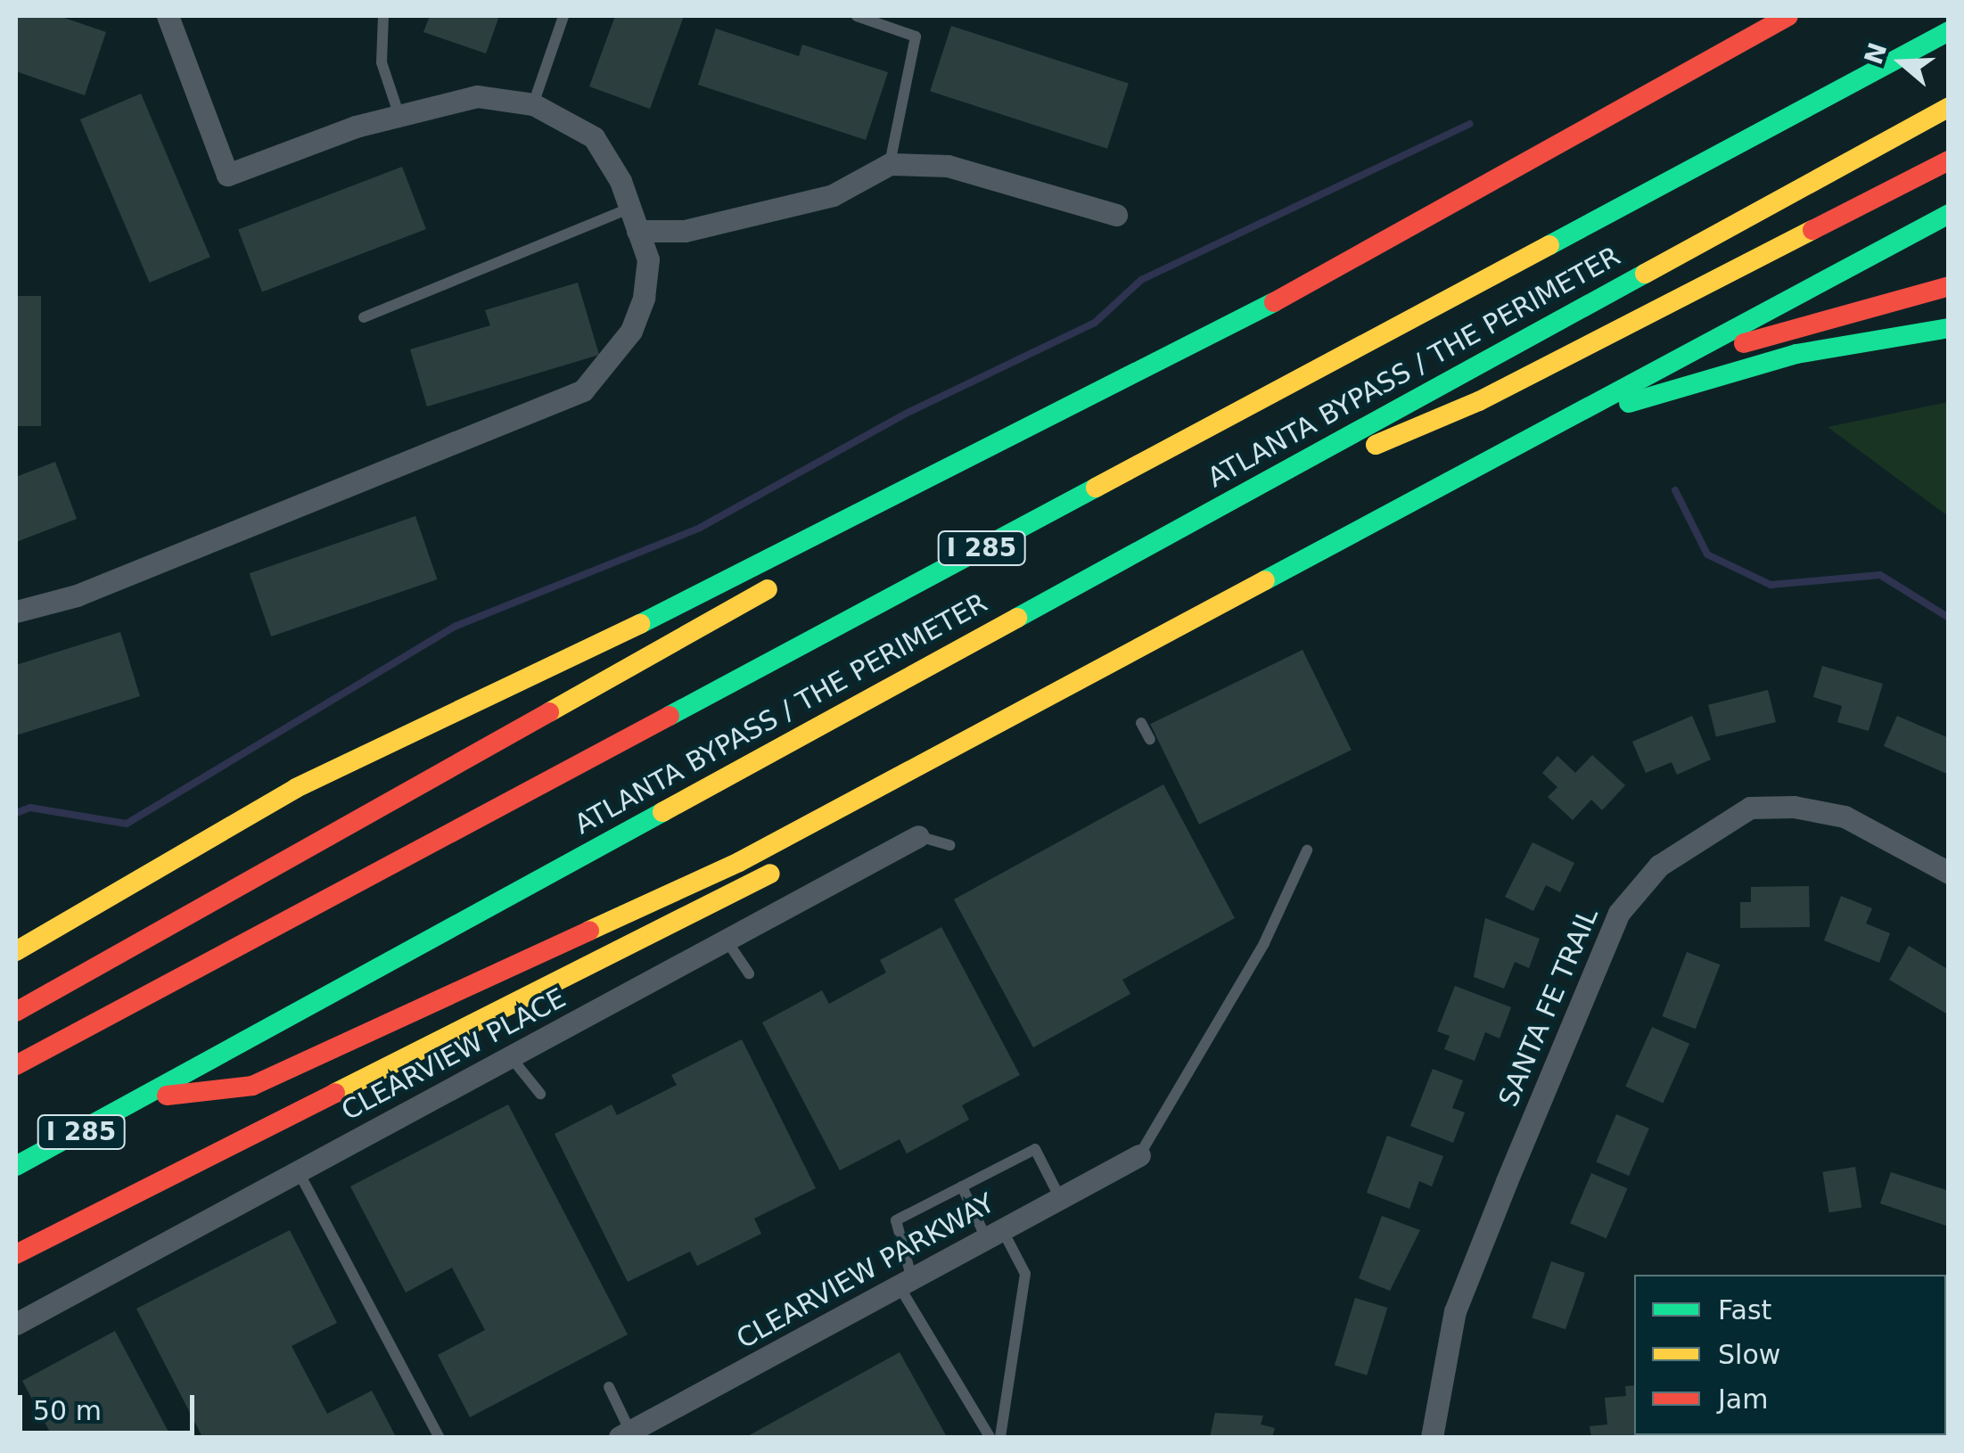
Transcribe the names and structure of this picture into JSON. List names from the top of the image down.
{
  "streets": {
    "highway": ["ATLANTA BYPASS / THE PERIMETER", "I 285"],
    "street": ["SANTA FE TRAIL", "CLEARVIEW PLACE", "CLEARVIEW PARKWAY"]
  },
  "legend": ["Fast", "Slow", "Jam"],
  "scale_bar": "50 m",
  "north": "left"
}
